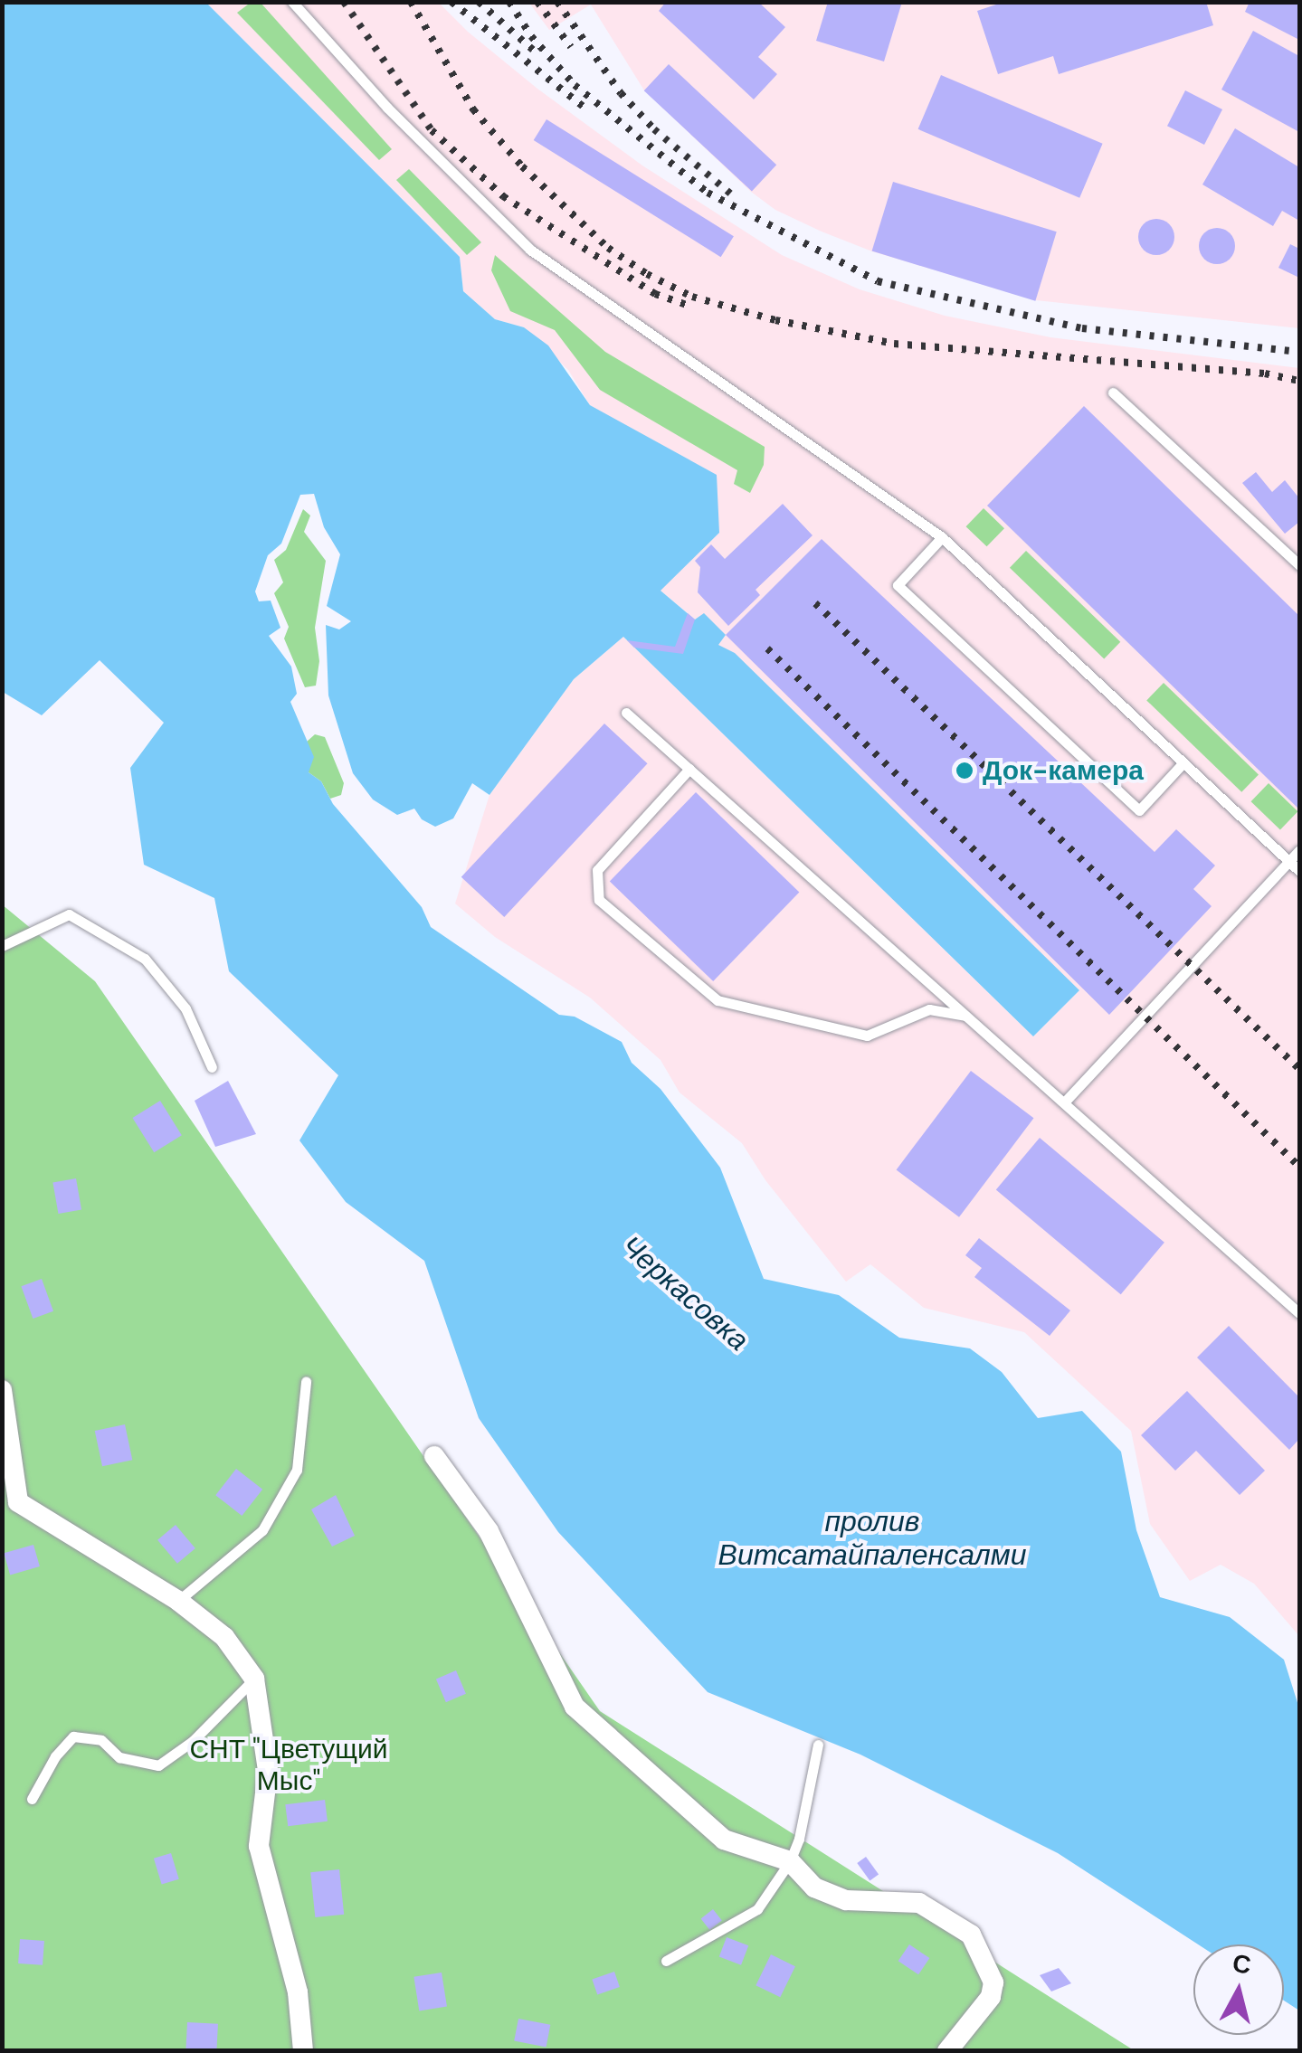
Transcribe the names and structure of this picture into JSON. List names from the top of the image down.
{
  "water": ["Черкасовка", "пролив Витсатайпаленсалми"],
  "parks": ["СНТ \"Цветущий Мыс\""],
  "places": ["Док-камера"],
  "north": "top"
}
